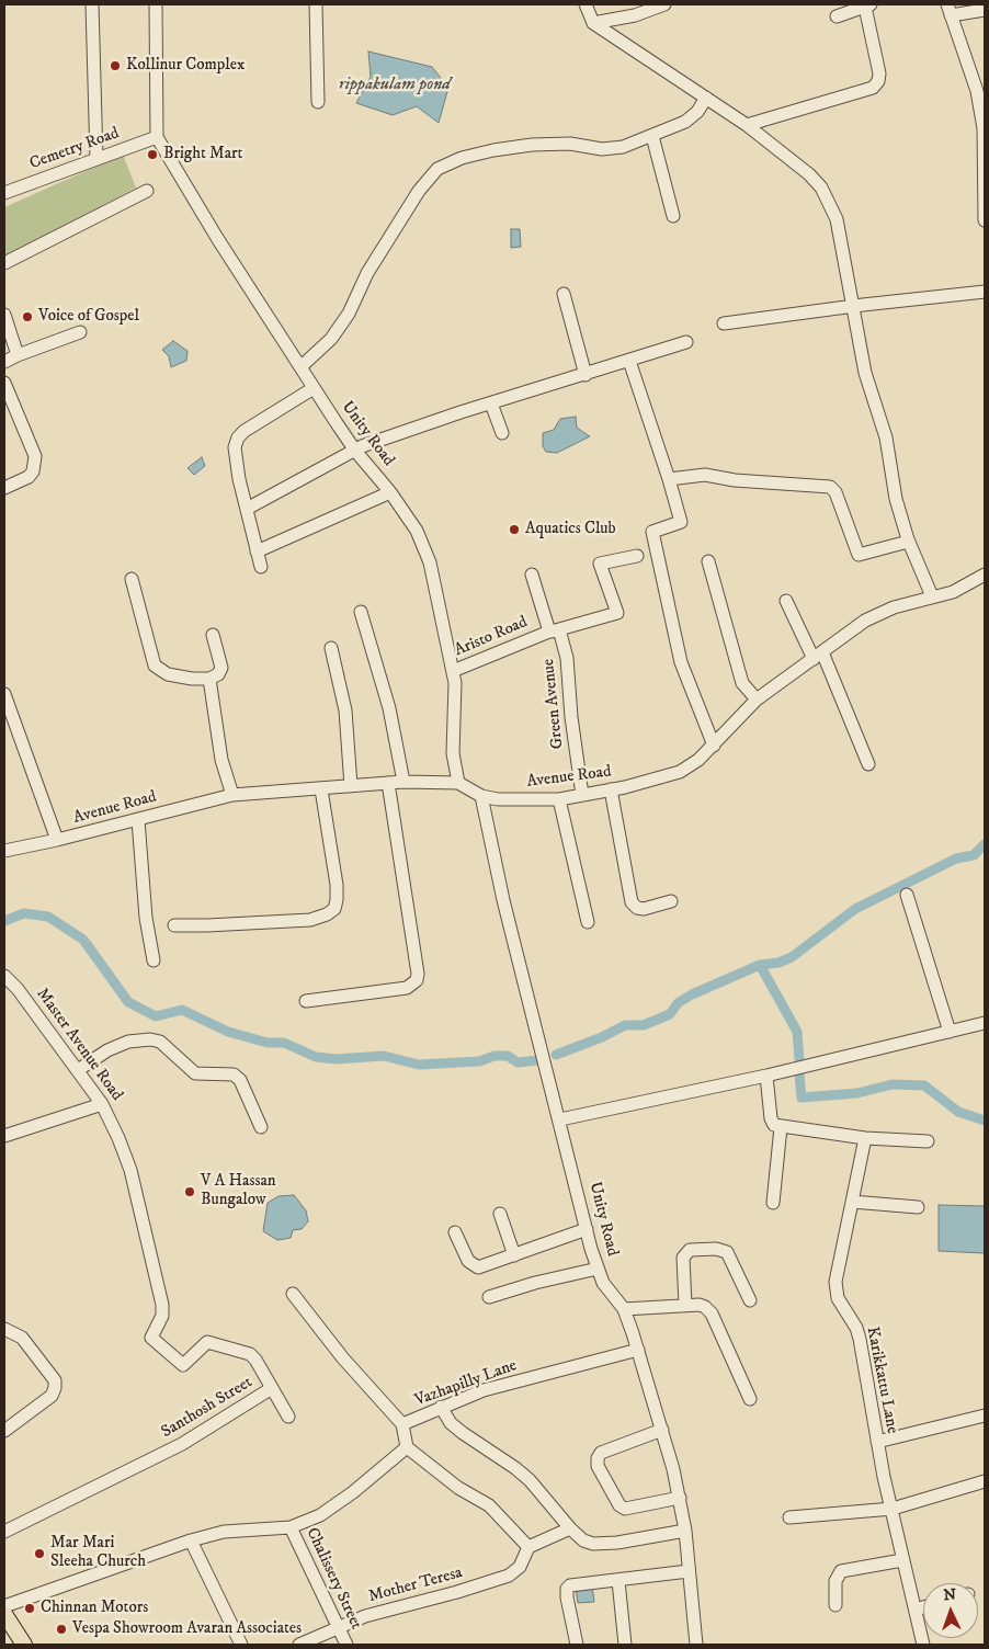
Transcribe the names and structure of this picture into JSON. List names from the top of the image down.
{
  "streets": {
    "street": [
      "Cemetry Road",
      "Unity Road",
      "Aristo Road",
      "Green Avenue",
      "Avenue Road",
      "Master Avenue Road",
      "Karikkattu Lane",
      "Vazhapilly Lane",
      "Santhosh Street",
      "Chalissery Street",
      "Mother Teresa"
    ]
  },
  "crossings": [
    ["Cemetry Road", "Unity Road"],
    ["Unity Road", "Aristo Road"],
    ["Unity Road", "Avenue Road"],
    ["Unity Road", "Vazhapilly Lane"],
    ["Aristo Road", "Green Avenue"],
    ["Green Avenue", "Avenue Road"],
    ["Master Avenue Road", "Santhosh Street"],
    ["Chalissery Street", "Mother Teresa"]
  ],
  "water": ["rippakulam pond"],
  "places": [
    "Kollinur Complex",
    "Bright Mart",
    "Voice of Gospel",
    "Aquatics Club",
    "V A Hassan Bungalow",
    "Mar Mari Sleeha Church",
    "Chinnan Motors",
    "Vespa Showroom Avaran Associates"
  ],
  "north": "top"
}
